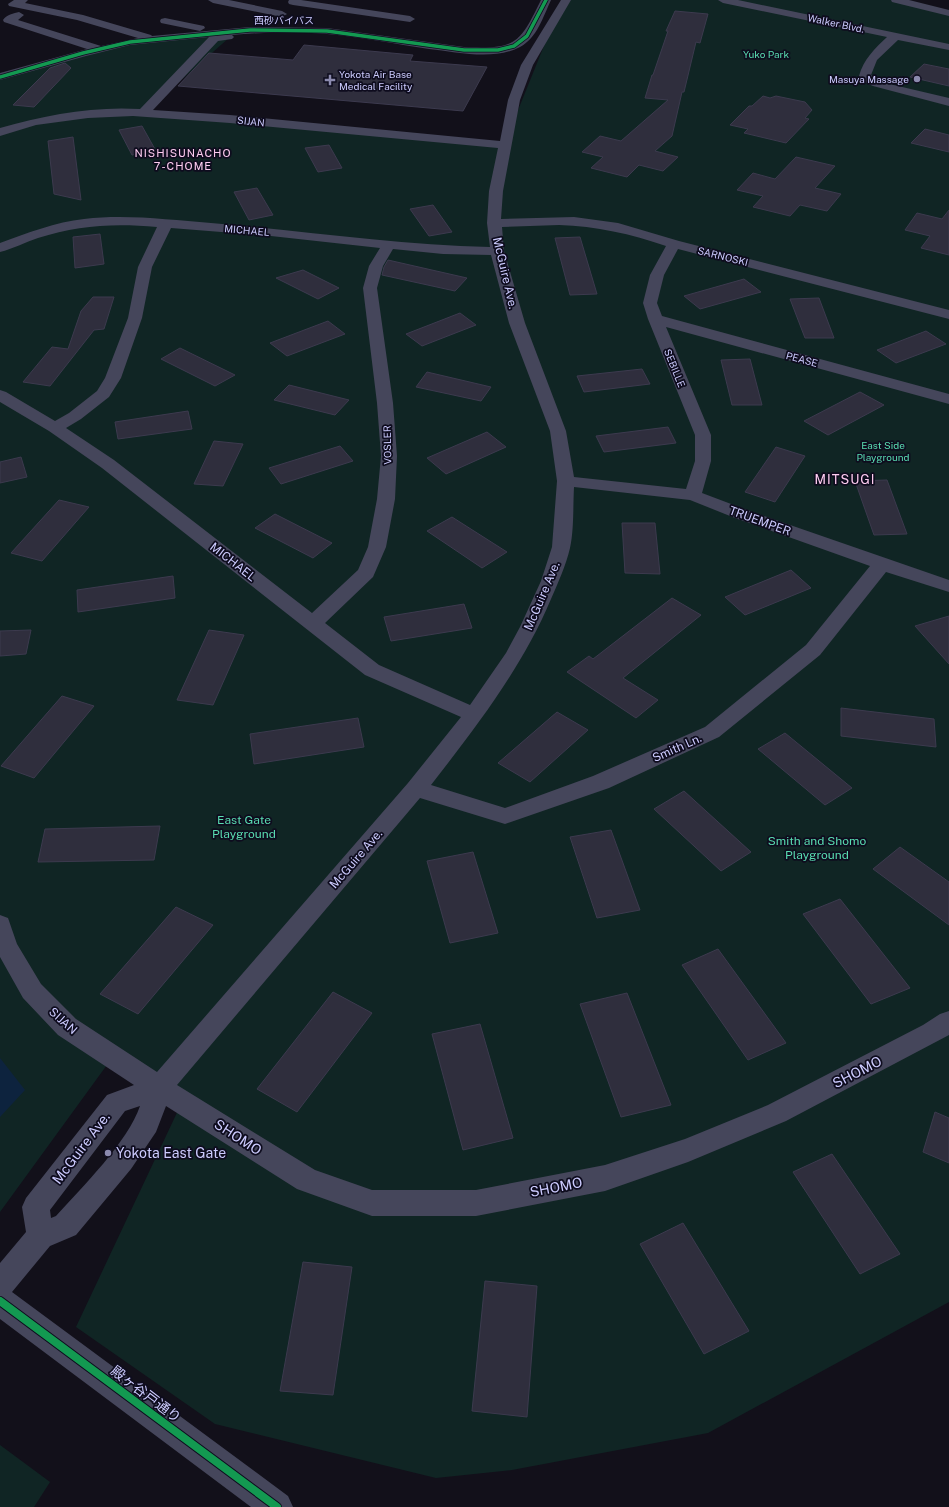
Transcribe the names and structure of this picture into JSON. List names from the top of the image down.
{
  "streets": {
    "street": [
      "西砂バイパス",
      "Walker Blvd.",
      "SIJAN",
      "MICHAEL",
      "SARNOSKI",
      "McGuire Ave.",
      "PEASE",
      "SEBILLE",
      "VOSLER",
      "TRUEMPER",
      "Smith Ln.",
      "SHOMO",
      "殿ヶ谷戸通り"
    ]
  },
  "crossings": [
    ["SIJAN", "McGuire Ave."],
    ["SIJAN", "SHOMO"],
    ["MICHAEL", "McGuire Ave."],
    ["MICHAEL", "VOSLER"],
    ["SARNOSKI", "McGuire Ave."],
    ["SARNOSKI", "SEBILLE"],
    ["McGuire Ave.", "TRUEMPER"],
    ["McGuire Ave.", "Smith Ln."],
    ["McGuire Ave.", "SHOMO"],
    ["PEASE", "SEBILLE"],
    ["SEBILLE", "TRUEMPER"],
    ["TRUEMPER", "Smith Ln."]
  ],
  "districts": ["NISHISUNACHO 7-CHOME", "MITSUGI"],
  "parks": [
    "Yuko Park",
    "East Side Playground",
    "East Gate Playground",
    "Smith and Shomo Playground"
  ],
  "places": {
    "other": ["Masuya Massage", "Yokota East Gate"],
    "health": ["Yokota Air Base Medical Facility"]
  }
}
